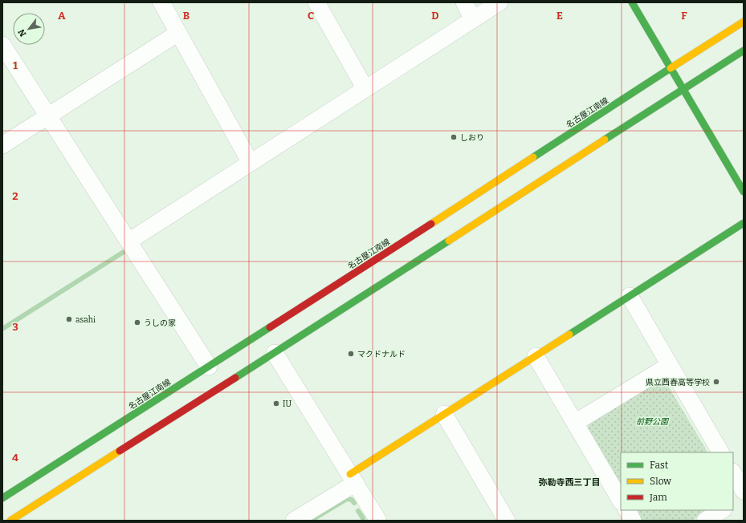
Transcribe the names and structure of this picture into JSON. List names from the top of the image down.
{
  "streets": {
    "main road": ["名古屋江南線"]
  },
  "districts": ["弥勒寺西三丁目"],
  "parks": ["前野公園"],
  "places": [
    "しおり",
    "asahi",
    "うしの家",
    "マクドナルド",
    "県立西春高等学校",
    "IU"
  ],
  "legend": ["Fast", "Slow", "Jam"],
  "north": "bottom left",
  "grid": {
    "columns": [
      "A",
      "B",
      "C",
      "D",
      "E",
      "F"
    ],
    "rows": [
      "1",
      "2",
      "3",
      "4"
    ]
  }
}
